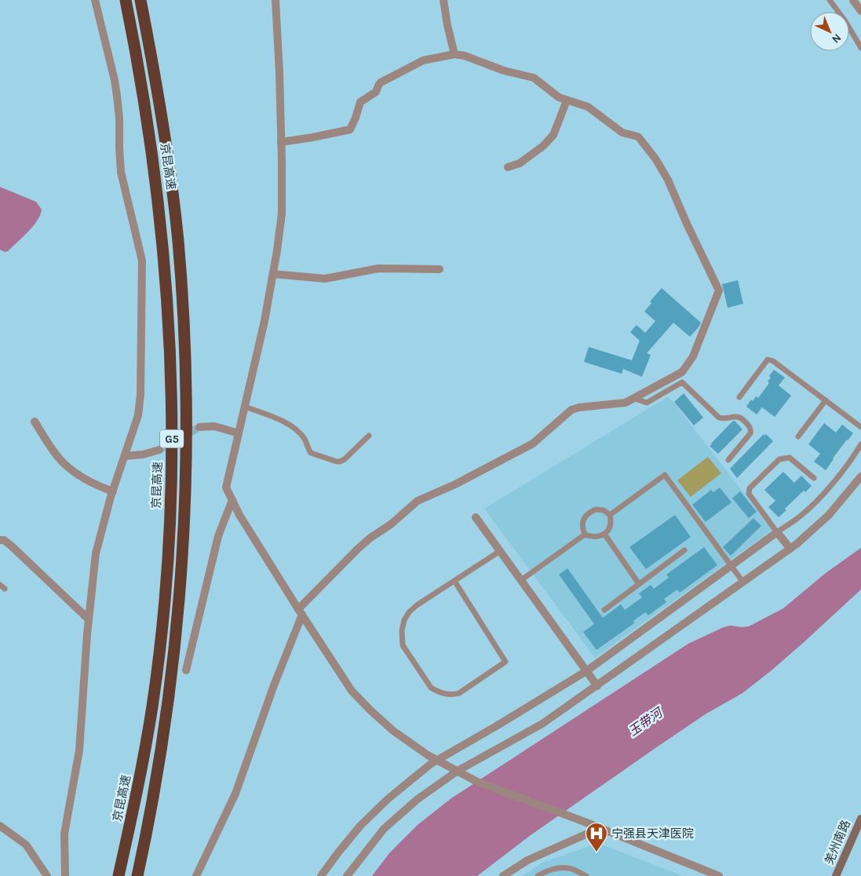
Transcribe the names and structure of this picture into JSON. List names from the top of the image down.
{
  "streets": {
    "highway": ["京昆高速", "G5"],
    "main road": ["羌州南路"]
  },
  "water": ["玉带河"],
  "places": {
    "hospital": ["宁强县天津医院"]
  },
  "north": "bottom right"
}
